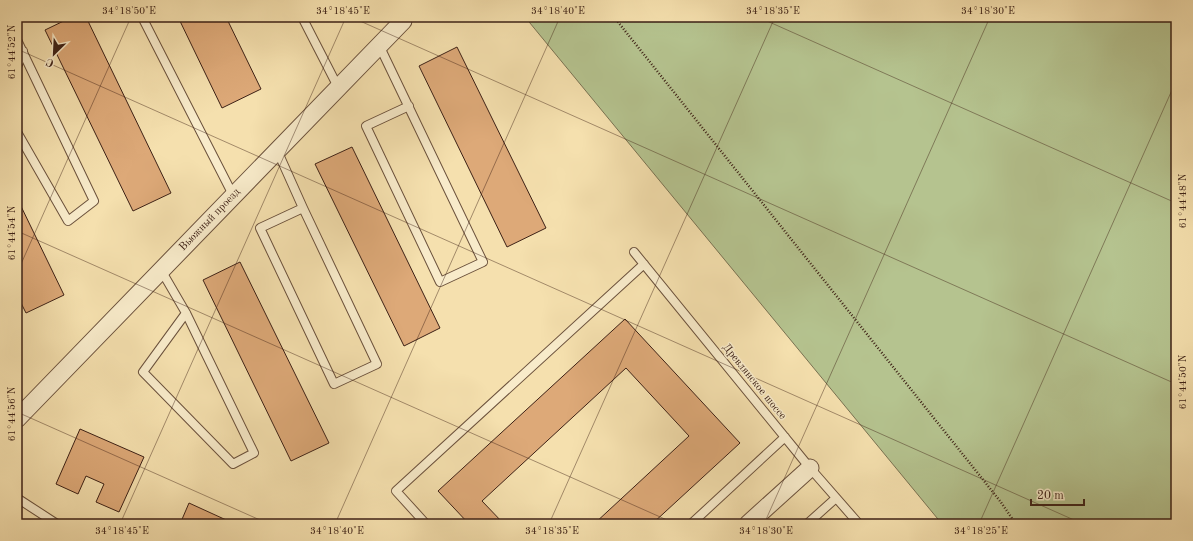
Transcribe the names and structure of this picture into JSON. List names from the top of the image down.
{
  "streets": {
    "street": ["Вьюжный проезд"],
    "lane": ["Древлянское шоссе"]
  },
  "scale_bar": "20 m",
  "north": "bottom left",
  "coordinates": [
    "34°18'50\"E",
    "34°18'45\"E",
    "34°18'40\"E",
    "34°18'35\"E",
    "34°18'30\"E",
    "61°44'52\"N",
    "61°44'48\"N",
    "61°44'54\"N",
    "61°44'50\"N",
    "61°44'56\"N",
    "34°18'25\"E"
  ]
}
